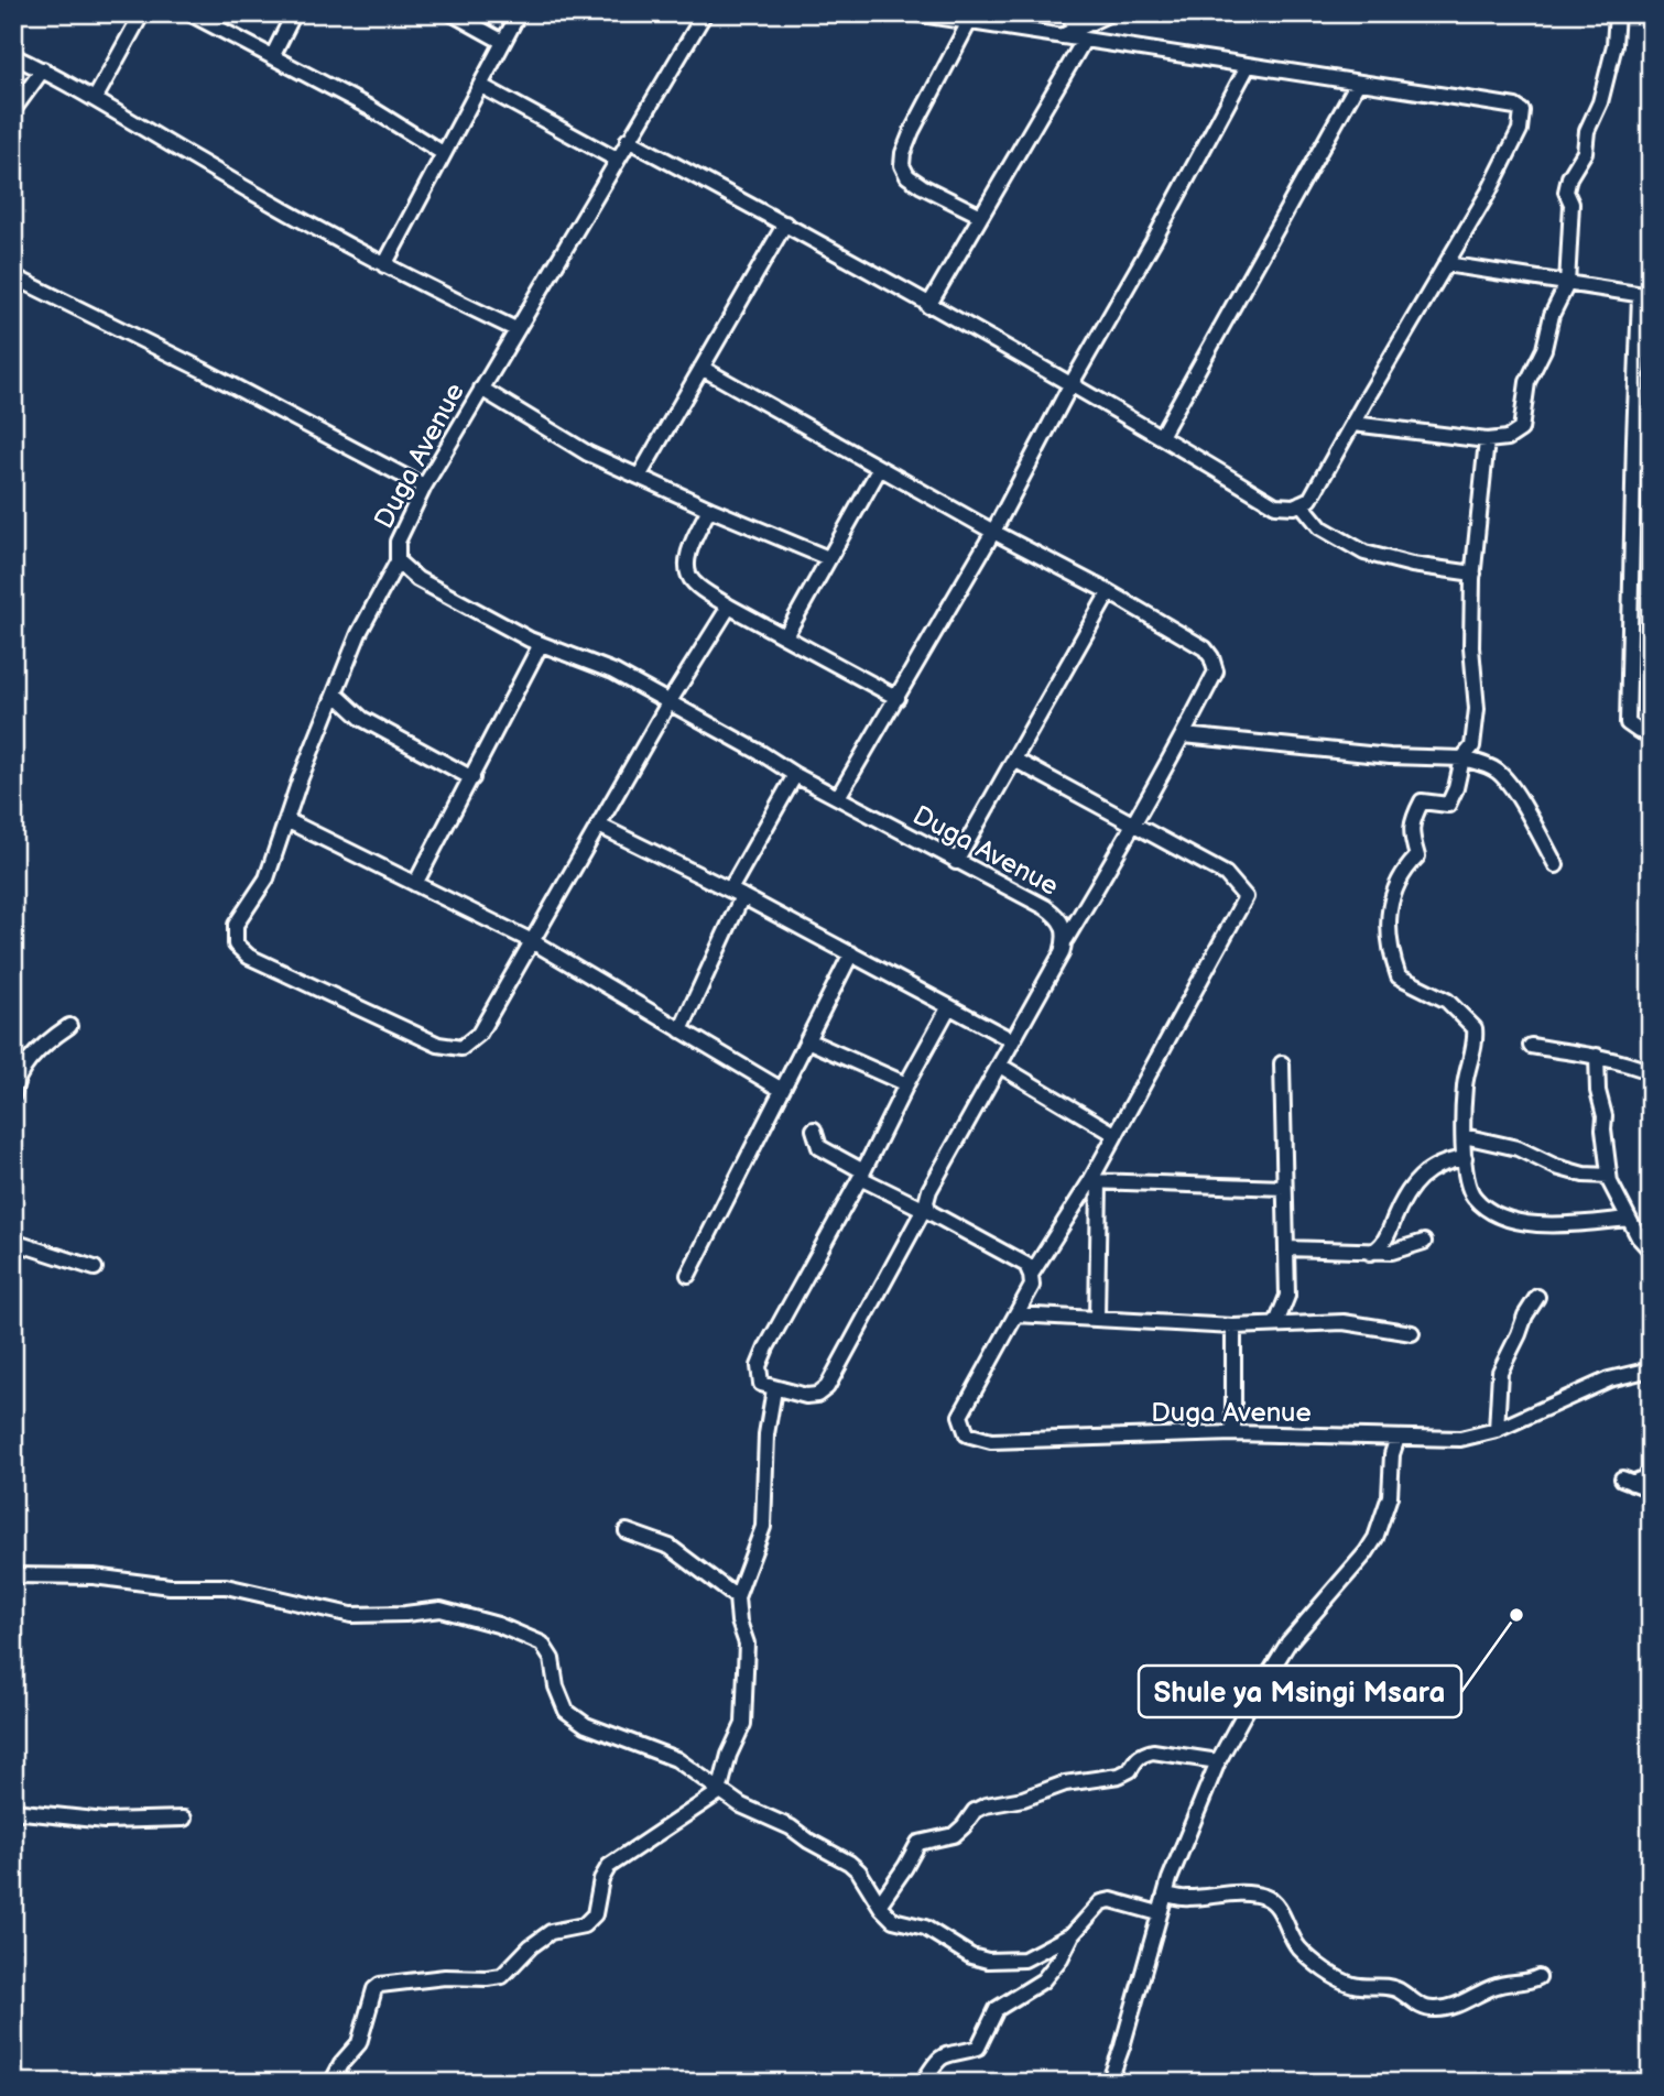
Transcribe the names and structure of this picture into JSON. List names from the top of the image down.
{
  "streets": {
    "street": ["Duga Avenue"]
  },
  "places": ["Shule ya Msingi Msara"]
}
